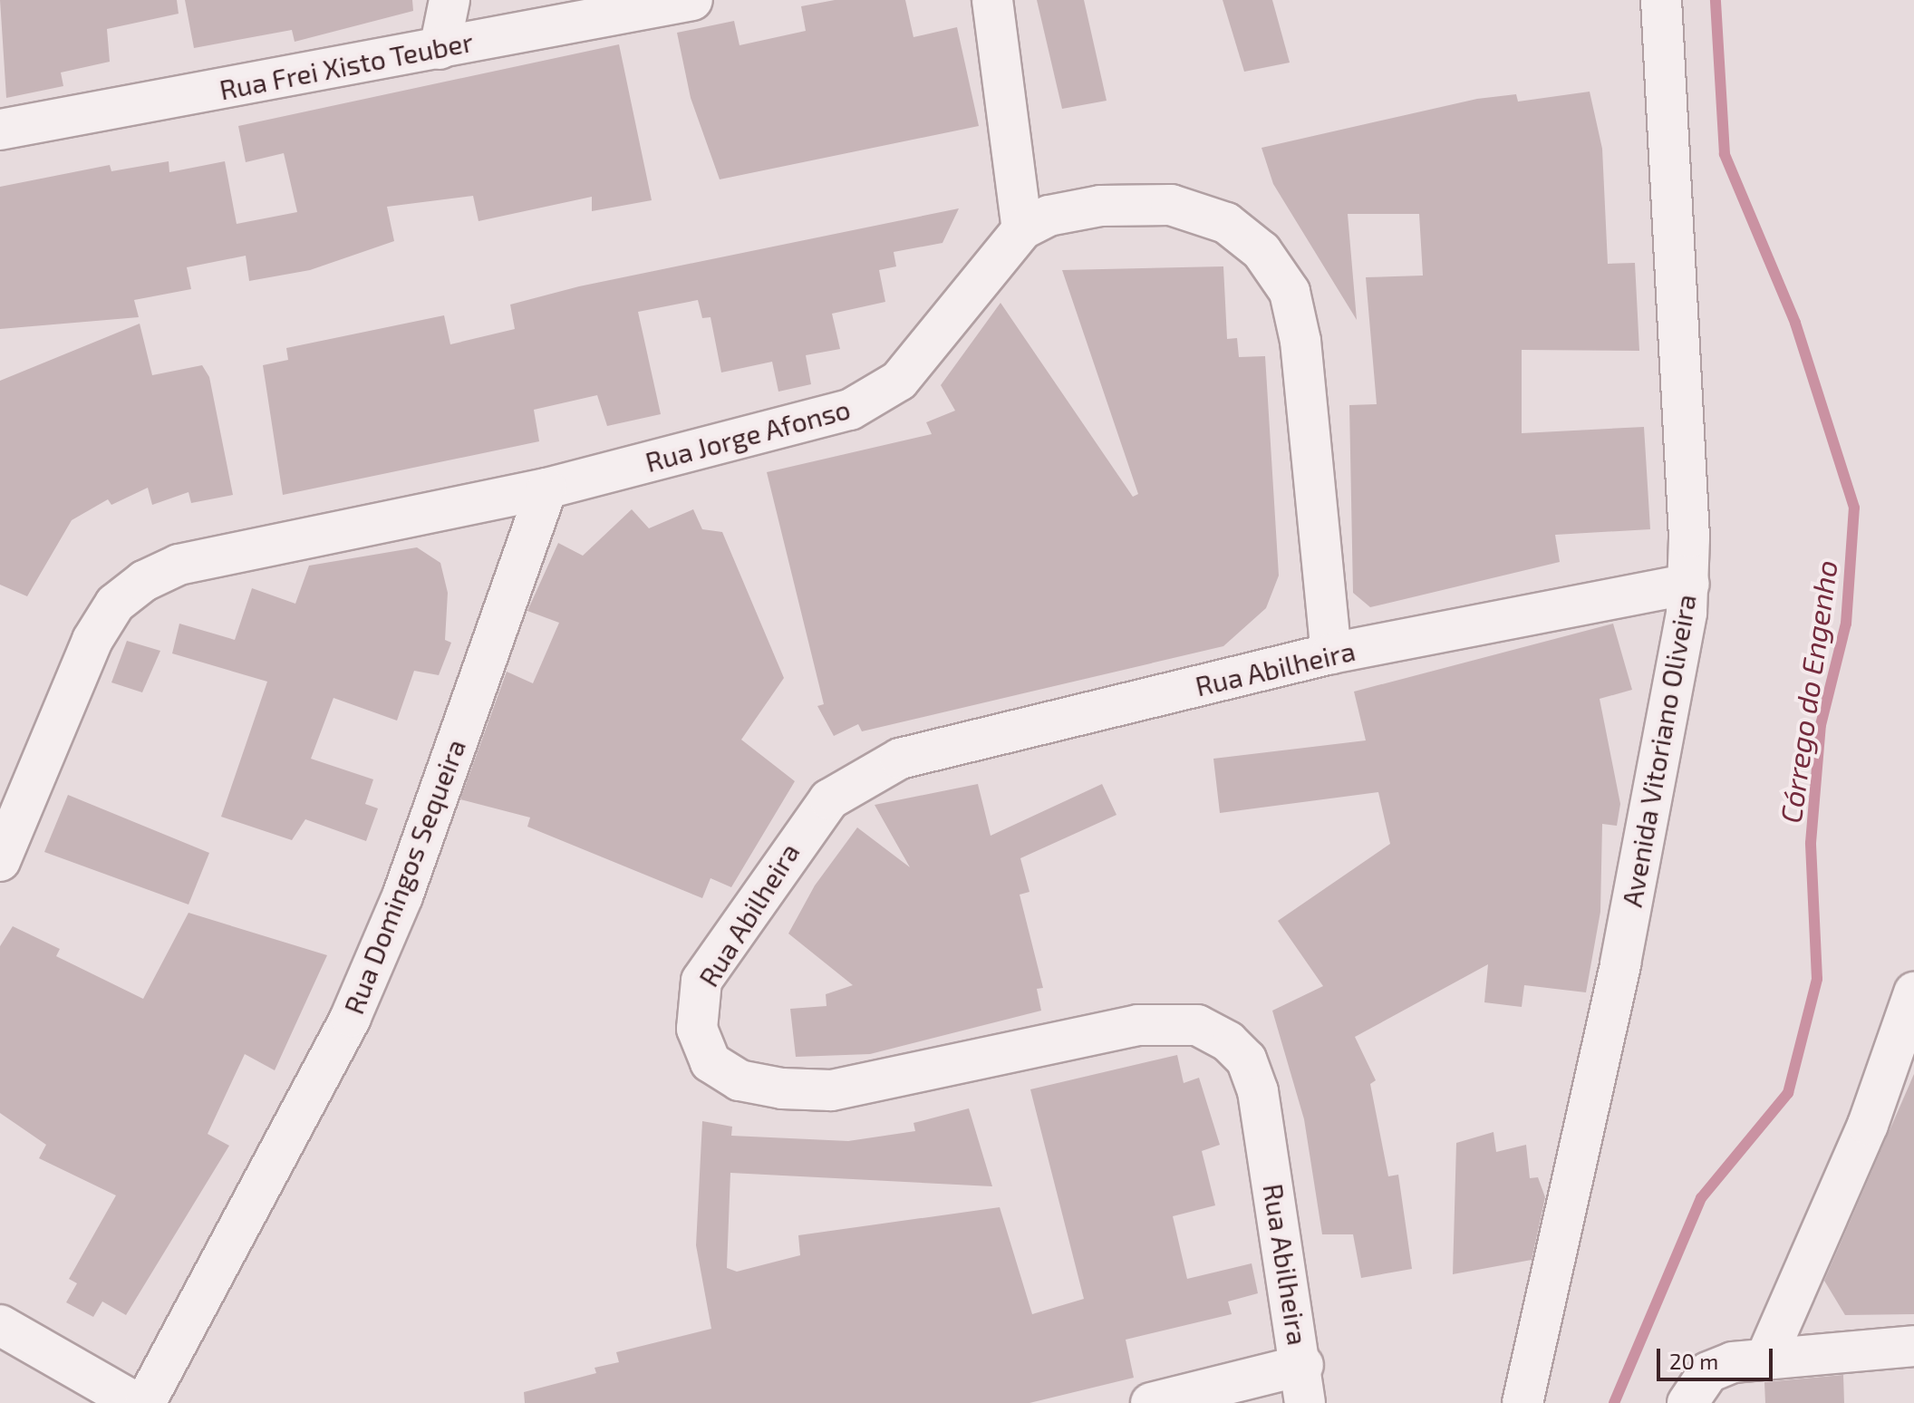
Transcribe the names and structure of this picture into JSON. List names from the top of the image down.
{
  "streets": {
    "street": [
      "Rua Frei Xisto Teuber",
      "Rua Jorge Afonso",
      "Rua Abilheira",
      "Avenida Vitoriano Oliveira",
      "Rua Domingos Sequeira"
    ]
  },
  "crossings": [
    ["Rua Jorge Afonso", "Rua Abilheira"],
    ["Rua Jorge Afonso", "Rua Domingos Sequeira"],
    ["Rua Abilheira", "Avenida Vitoriano Oliveira"]
  ],
  "water": ["Córrego do Engenho"],
  "scale_bar": "20 m"
}
